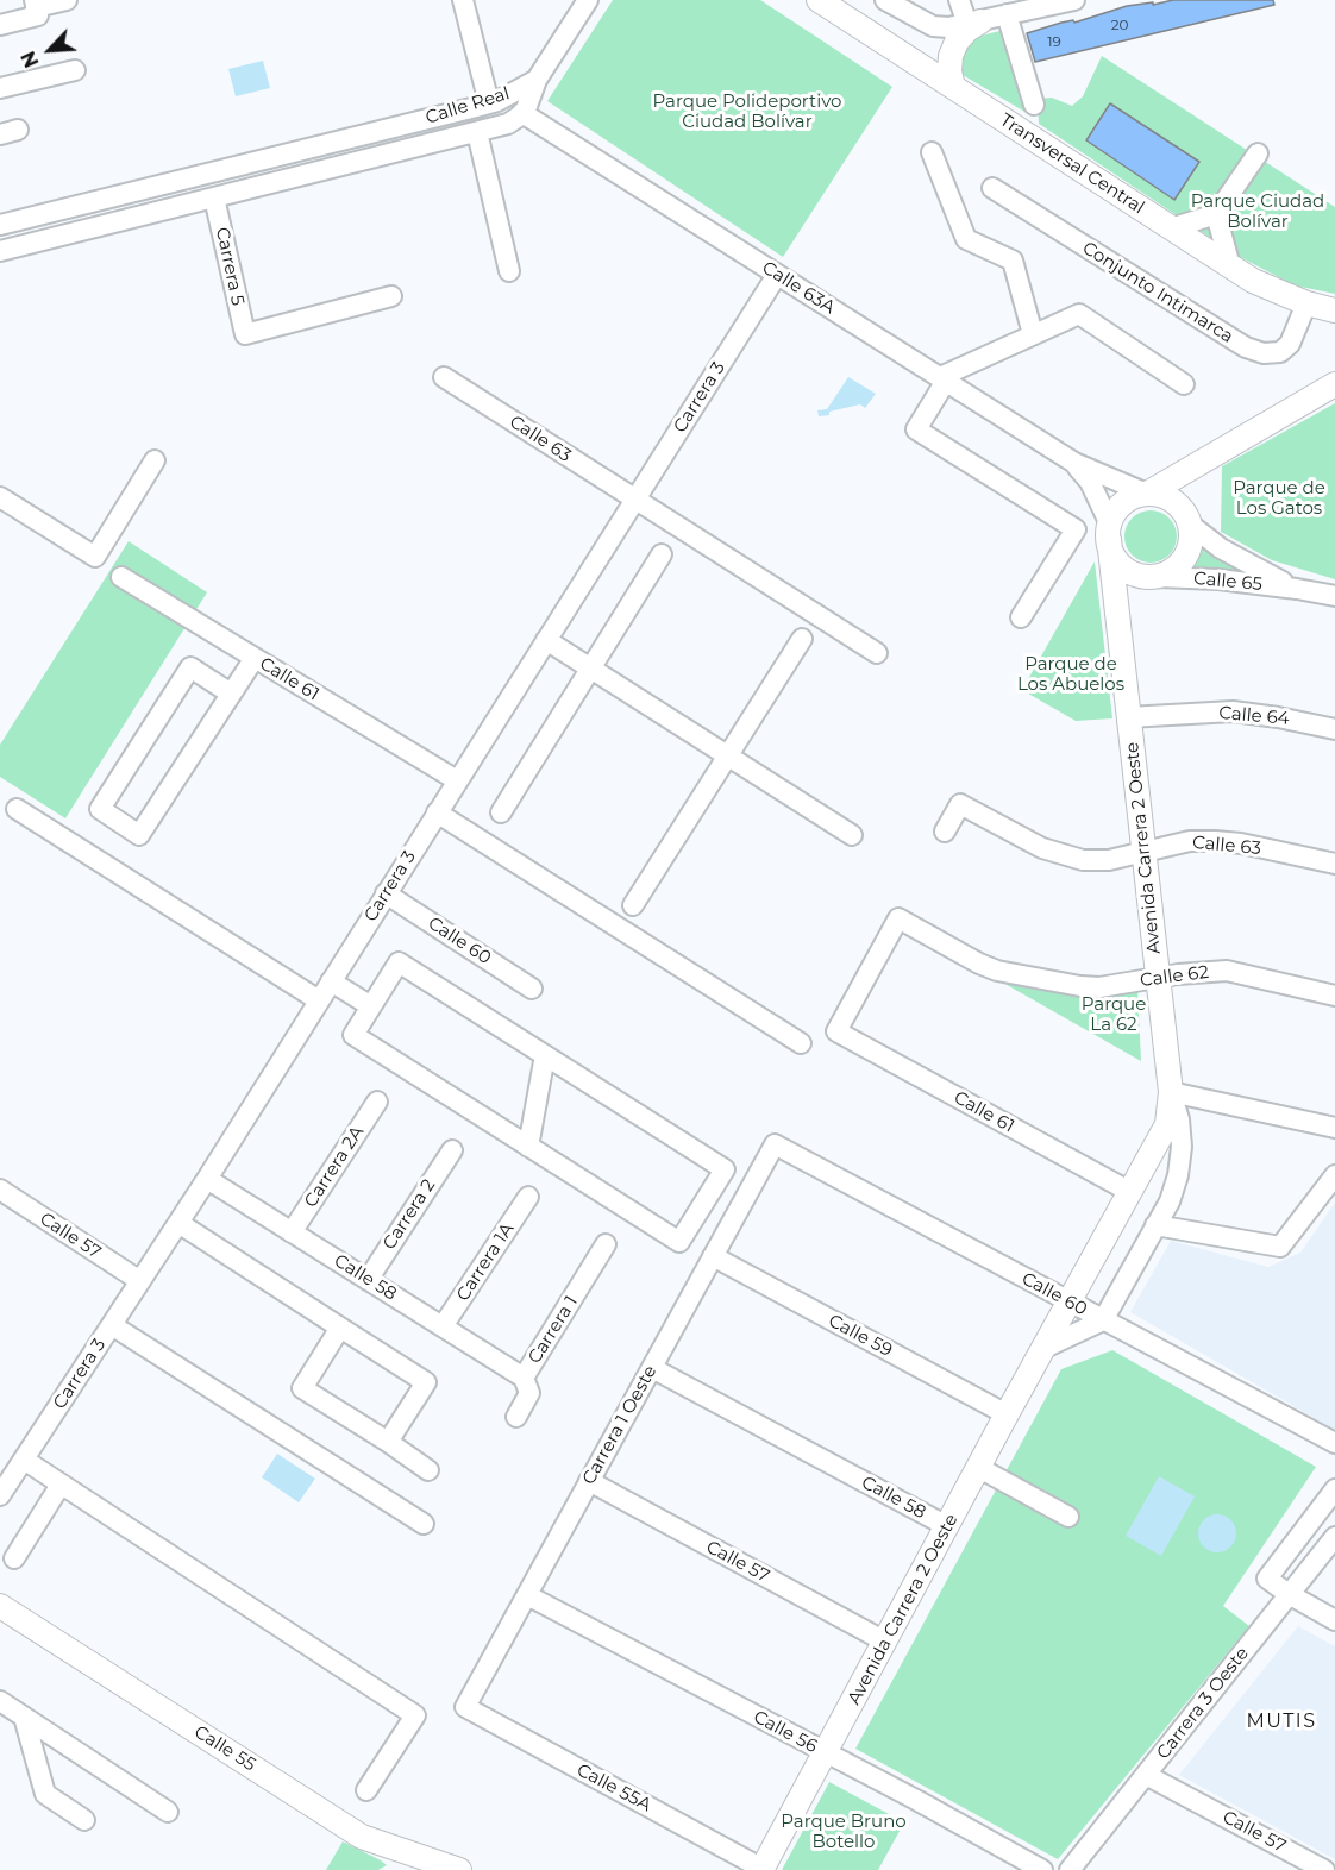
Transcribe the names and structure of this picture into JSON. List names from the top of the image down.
{
  "streets": {
    "main road": ["Transversal Central", "Avenida Carrera 2 Oeste", "Calle 55"],
    "street": [
      "Calle Real",
      "Carrera 5",
      "Calle 63A",
      "Conjunto Intimarca",
      "Carrera 3",
      "Calle 63",
      "Calle 65",
      "Calle 61",
      "Calle 64",
      "Calle 60",
      "Calle 62",
      "Carrera 2A",
      "Carrera 2",
      "Calle 57",
      "Carrera 1A",
      "Calle 58",
      "Carrera 1",
      "Calle 59",
      "Carrera 1 Oeste",
      "Carrera 3 Oeste",
      "Calle 56",
      "Calle 55A"
    ]
  },
  "crossings": [
    ["Calle Real", "Carrera 5"],
    ["Calle Real", "Calle 63A"],
    ["Transversal Central", "Conjunto Intimarca"],
    ["Calle 63A", "Carrera 3"],
    ["Calle 63A", "Calle 65"],
    ["Calle 63A", "Avenida Carrera 2 Oeste"],
    ["Carrera 3", "Calle 63"],
    ["Carrera 3", "Calle 61"],
    ["Carrera 3", "Calle 60"],
    ["Carrera 3", "Calle 57"],
    ["Carrera 3", "Calle 58"],
    ["Calle 63", "Avenida Carrera 2 Oeste"],
    ["Calle 65", "Avenida Carrera 2 Oeste"],
    ["Calle 61", "Avenida Carrera 2 Oeste"],
    ["Calle 61", "Calle 62"],
    ["Calle 64", "Avenida Carrera 2 Oeste"],
    ["Avenida Carrera 2 Oeste", "Calle 60"],
    ["Avenida Carrera 2 Oeste", "Calle 62"],
    ["Avenida Carrera 2 Oeste", "Calle 57"],
    ["Avenida Carrera 2 Oeste", "Calle 58"],
    ["Avenida Carrera 2 Oeste", "Calle 59"],
    ["Avenida Carrera 2 Oeste", "Calle 56"],
    ["Avenida Carrera 2 Oeste", "Calle 55A"],
    ["Calle 60", "Carrera 1 Oeste"],
    ["Carrera 2A", "Calle 58"],
    ["Carrera 2", "Calle 58"],
    ["Calle 57", "Carrera 1 Oeste"],
    ["Calle 57", "Carrera 3 Oeste"],
    ["Carrera 1A", "Calle 58"],
    ["Calle 58", "Carrera 1"],
    ["Calle 58", "Carrera 1 Oeste"],
    ["Calle 59", "Carrera 1 Oeste"],
    ["Carrera 1 Oeste", "Calle 56"],
    ["Carrera 1 Oeste", "Calle 55A"]
  ],
  "districts": ["MUTIS"],
  "parks": [
    "Parque Polideportivo Ciudad Bolívar",
    "Parque Ciudad Bolívar",
    "Parque de Los Gatos",
    "Parque de Los Abuelos",
    "Parque La 62",
    "Parque Bruno Botello"
  ],
  "house_numbers": ["20", "19"],
  "north": "bottom left"
}
